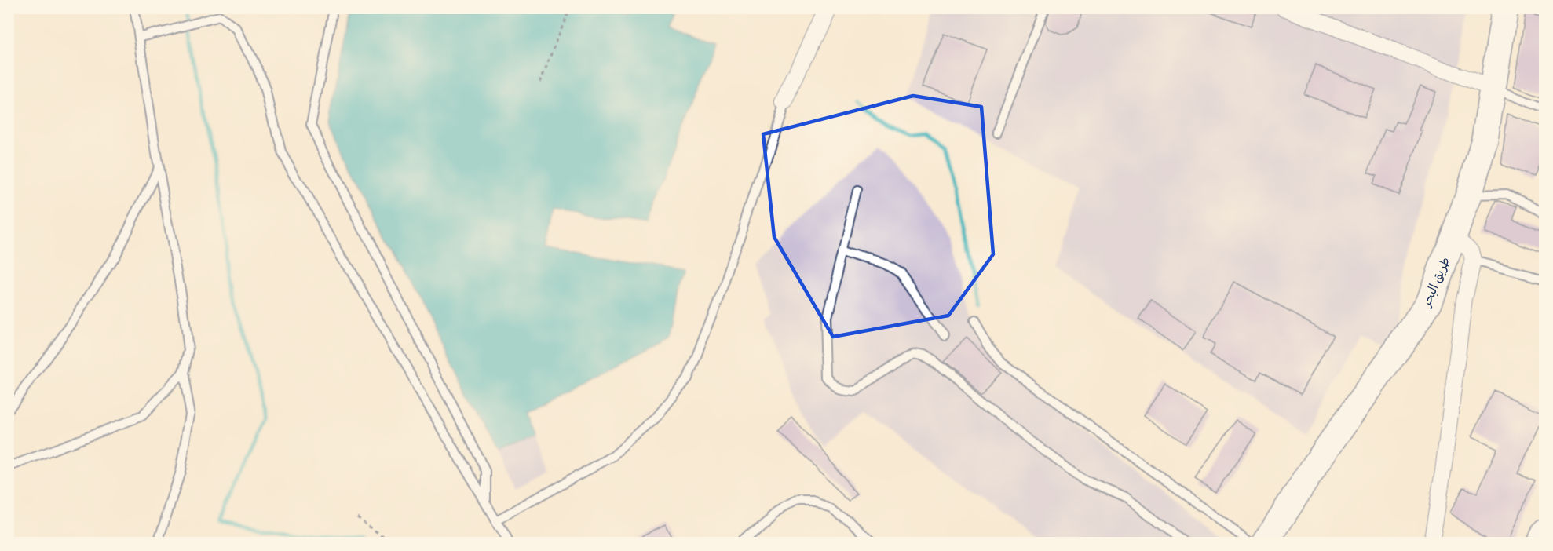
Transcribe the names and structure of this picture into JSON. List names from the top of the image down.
{
  "streets": {
    "highway": ["طريق البحر"]
  }
}
